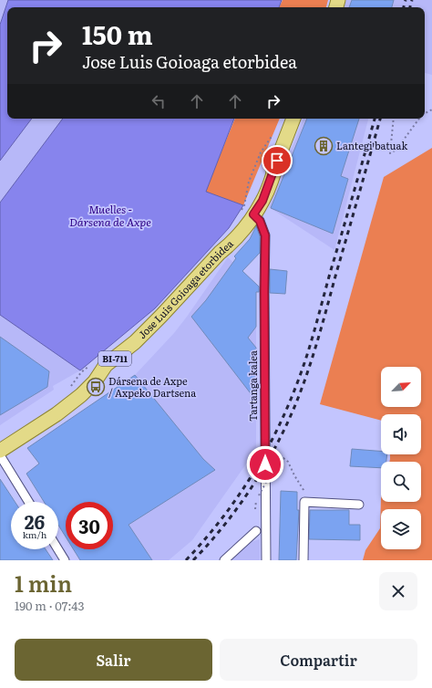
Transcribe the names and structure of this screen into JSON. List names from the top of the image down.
{
  "streets": {
    "main road": ["Jose Luis Goioaga etorbidea", "BI-711"],
    "street": ["Tartanga kalea"]
  },
  "crossings": [
    ["Jose Luis Goioaga etorbidea", "BI-711"],
    ["Jose Luis Goioaga etorbidea", "Tartanga kalea"]
  ],
  "water": ["Muelles - Dársena de Axpe"],
  "places": {
    "building": ["Lantegi batuak"],
    "bus stop": ["Dársena de Axpe / Axpeko Dartsena"]
  },
  "north": "top right",
  "page": {
    "turn": ["150 m", "Jose Luis Goioaga etorbidea"],
    "speed": "26 km/h",
    "limit": "30",
    "heading": ["1 min", "190 m · 07:43"],
    "buttons": ["Salir", "Compartir"]
  }
}
